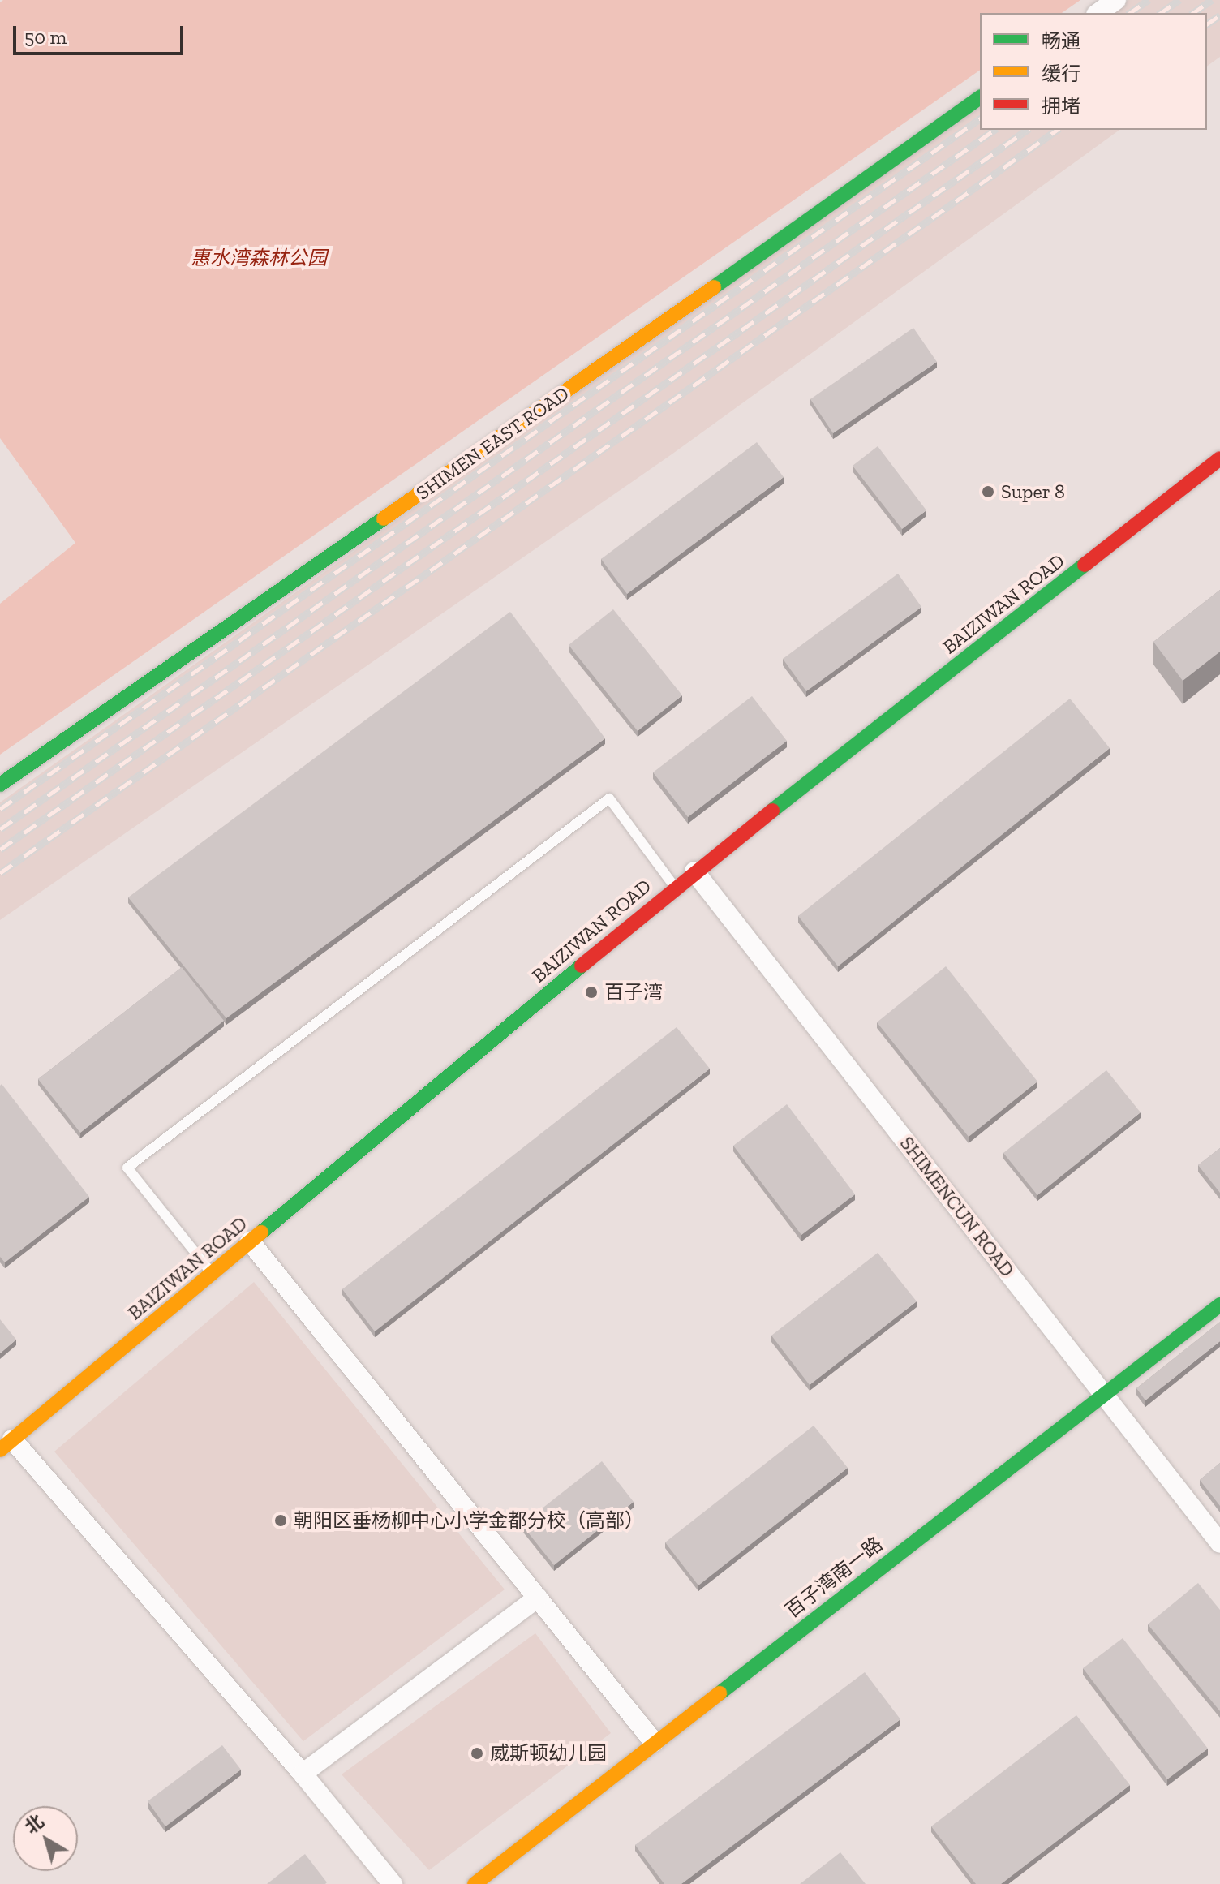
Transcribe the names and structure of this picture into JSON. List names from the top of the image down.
{
  "streets": {
    "street": [
      "SHIMEN EAST ROAD",
      "BAIZIWAN ROAD",
      "SHIMENCUN ROAD",
      "百子湾南一路"
    ]
  },
  "crossings": [
    ["BAIZIWAN ROAD", "SHIMENCUN ROAD"],
    ["SHIMENCUN ROAD", "百子湾南一路"]
  ],
  "parks": ["惠水湾森林公园"],
  "places": [
    "Super 8",
    "百子湾",
    "朝阳区垂杨柳中心小学金都分校（高部）",
    "威斯顿幼儿园"
  ],
  "legend": ["畅通", "缓行", "拥堵"],
  "scale_bar": "50 m",
  "north": "top left"
}
